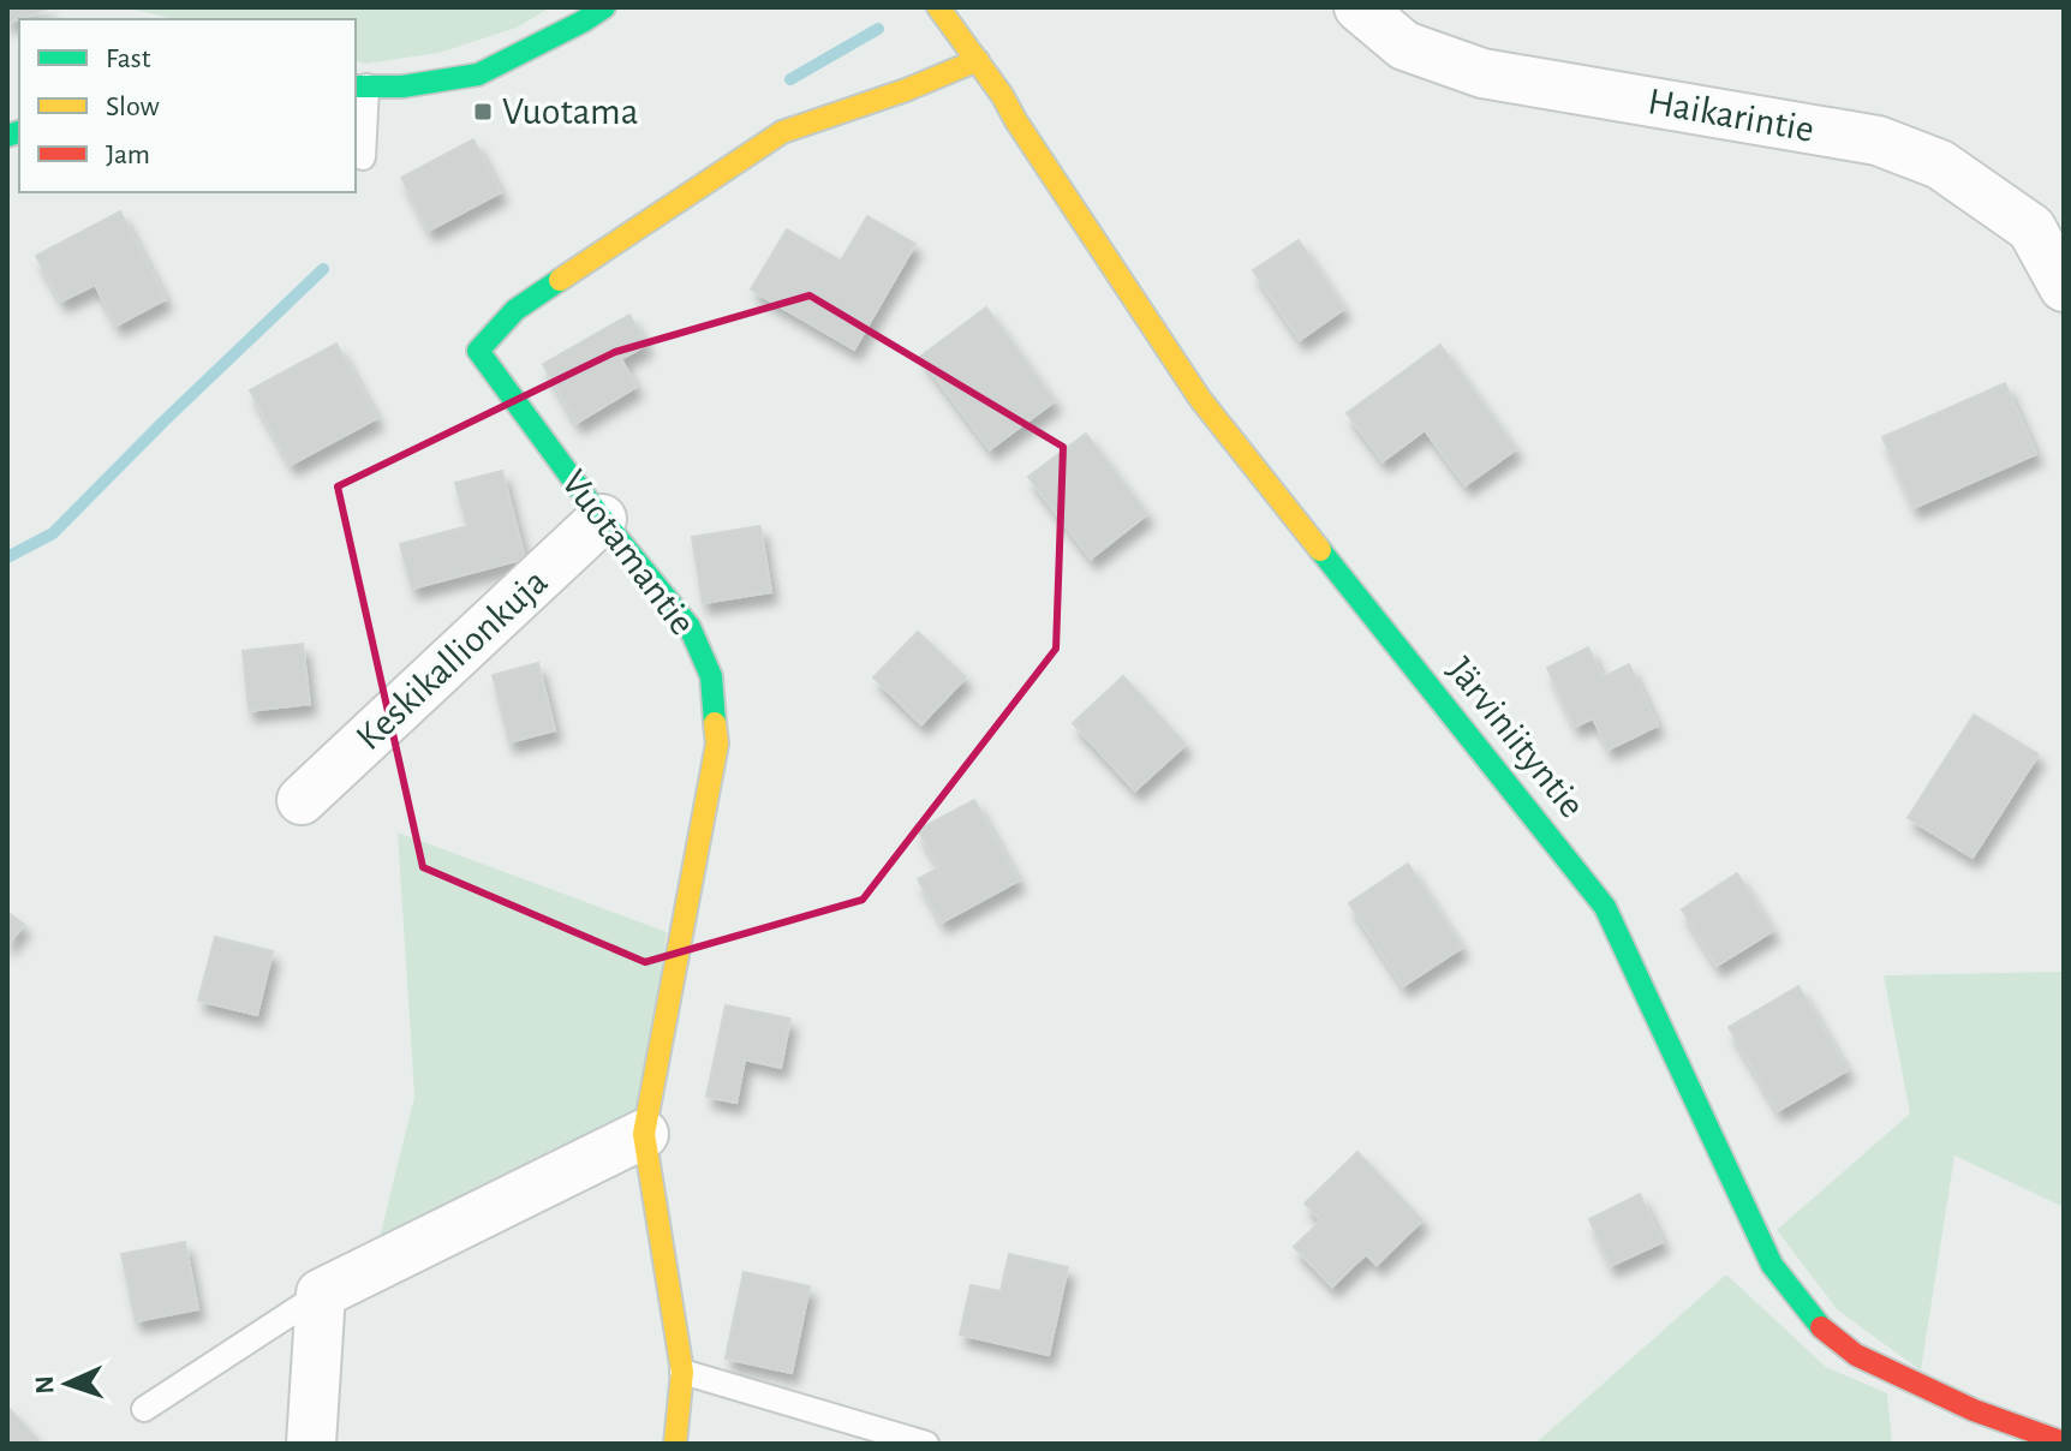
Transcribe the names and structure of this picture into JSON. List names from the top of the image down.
{
  "streets": {
    "street": [
      "Haikarintie",
      "Vuotamantie",
      "Keskikallionkuja",
      "Järviniityntie"
    ]
  },
  "crossings": [
    ["Vuotamantie", "Keskikallionkuja"],
    ["Vuotamantie", "Järviniityntie"]
  ],
  "places": {
    "transit": ["Vuotama"]
  },
  "legend": ["Fast", "Slow", "Jam"],
  "north": "left"
}
